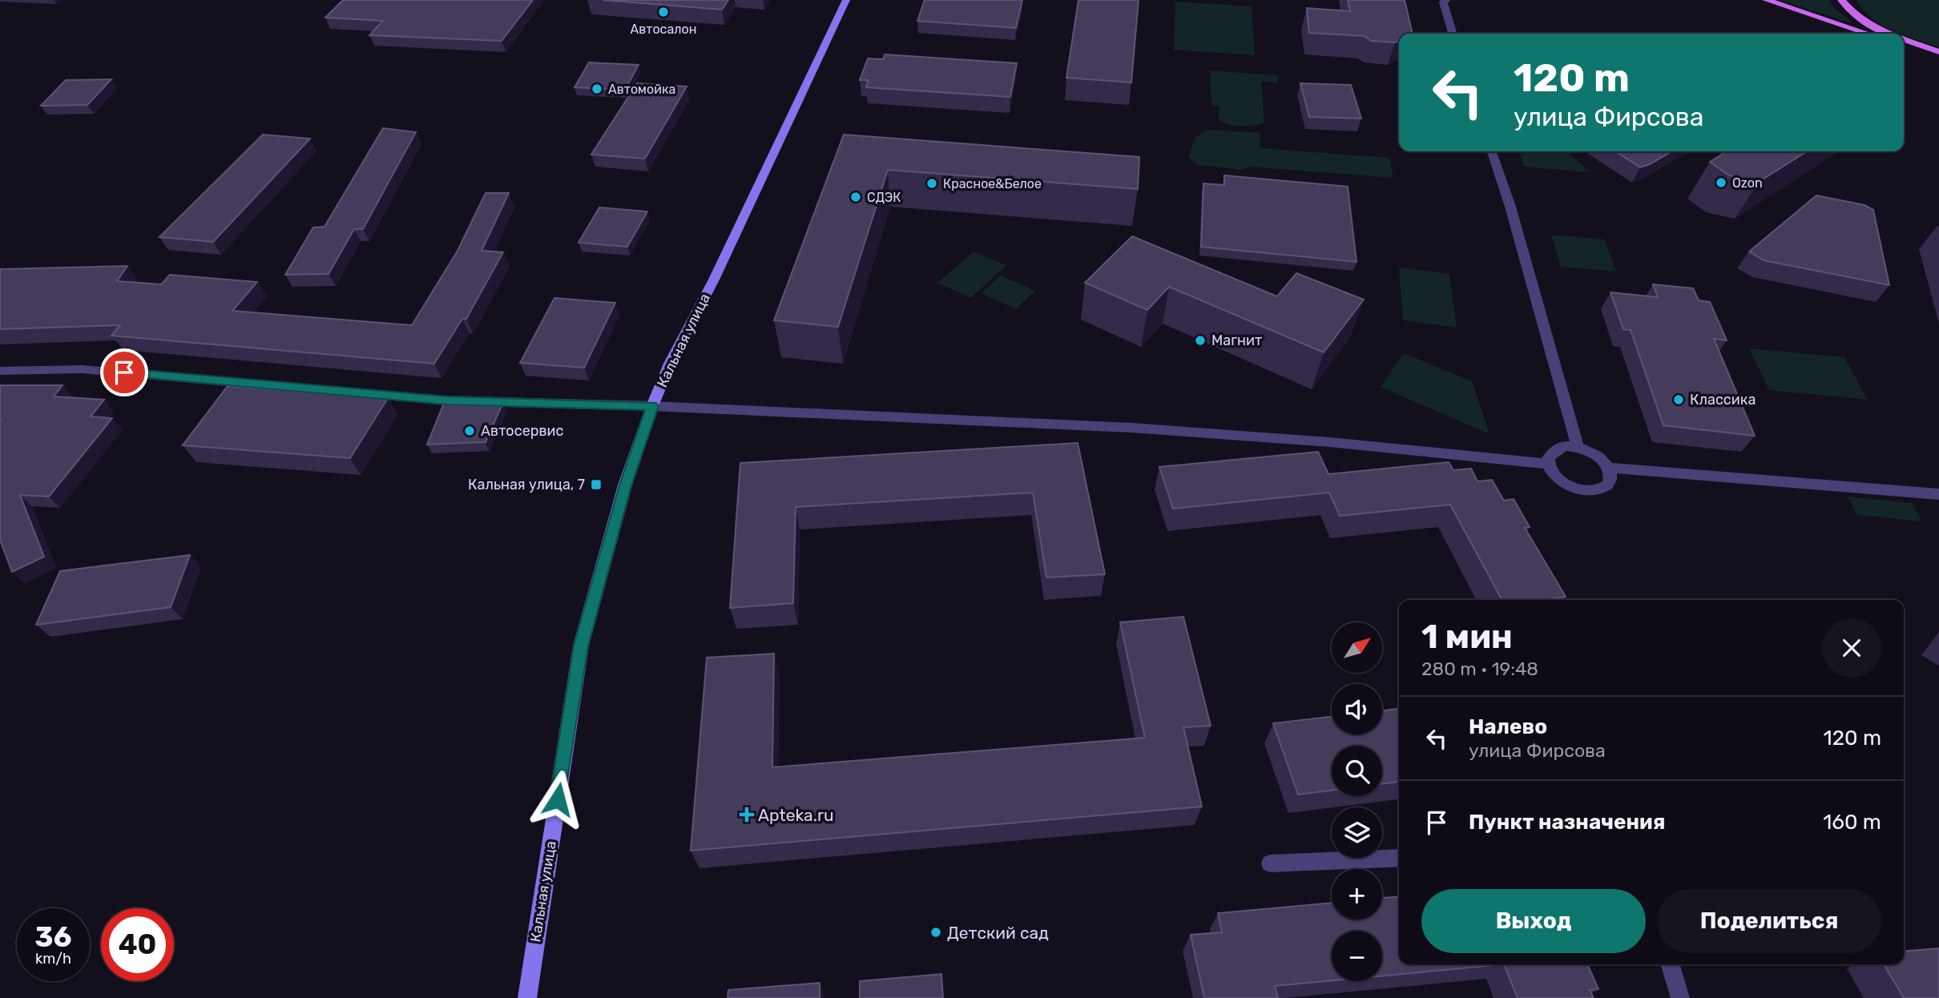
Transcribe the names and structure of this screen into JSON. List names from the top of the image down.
{
  "streets": {
    "street": ["Кальная улица"]
  },
  "places": {
    "other": [
      "Автосалон",
      "Автомойка",
      "Ozon",
      "Красное&Белое",
      "СДЭК",
      "Магнит",
      "Классика",
      "Автосервис",
      "Детский сад"
    ],
    "transit": ["Кальная улица, 7"],
    "health": ["Apteka.ru"]
  },
  "north": "top right",
  "page": {
    "turn": ["120 m", "улица Фирсова"],
    "heading": ["1 мин", "280 m · 19:48"],
    "map_buttons": ["+", "−"],
    "list": [
      {
        "name": "Налево",
        "note": "улица Фирсова",
        "value": "120 m"
      },
      {
        "name": "Пункт назначения",
        "value": "160 m"
      }
    ],
    "buttons": ["Выход", "Поделиться"],
    "speed": "36 km/h",
    "limit": "40"
  }
}
